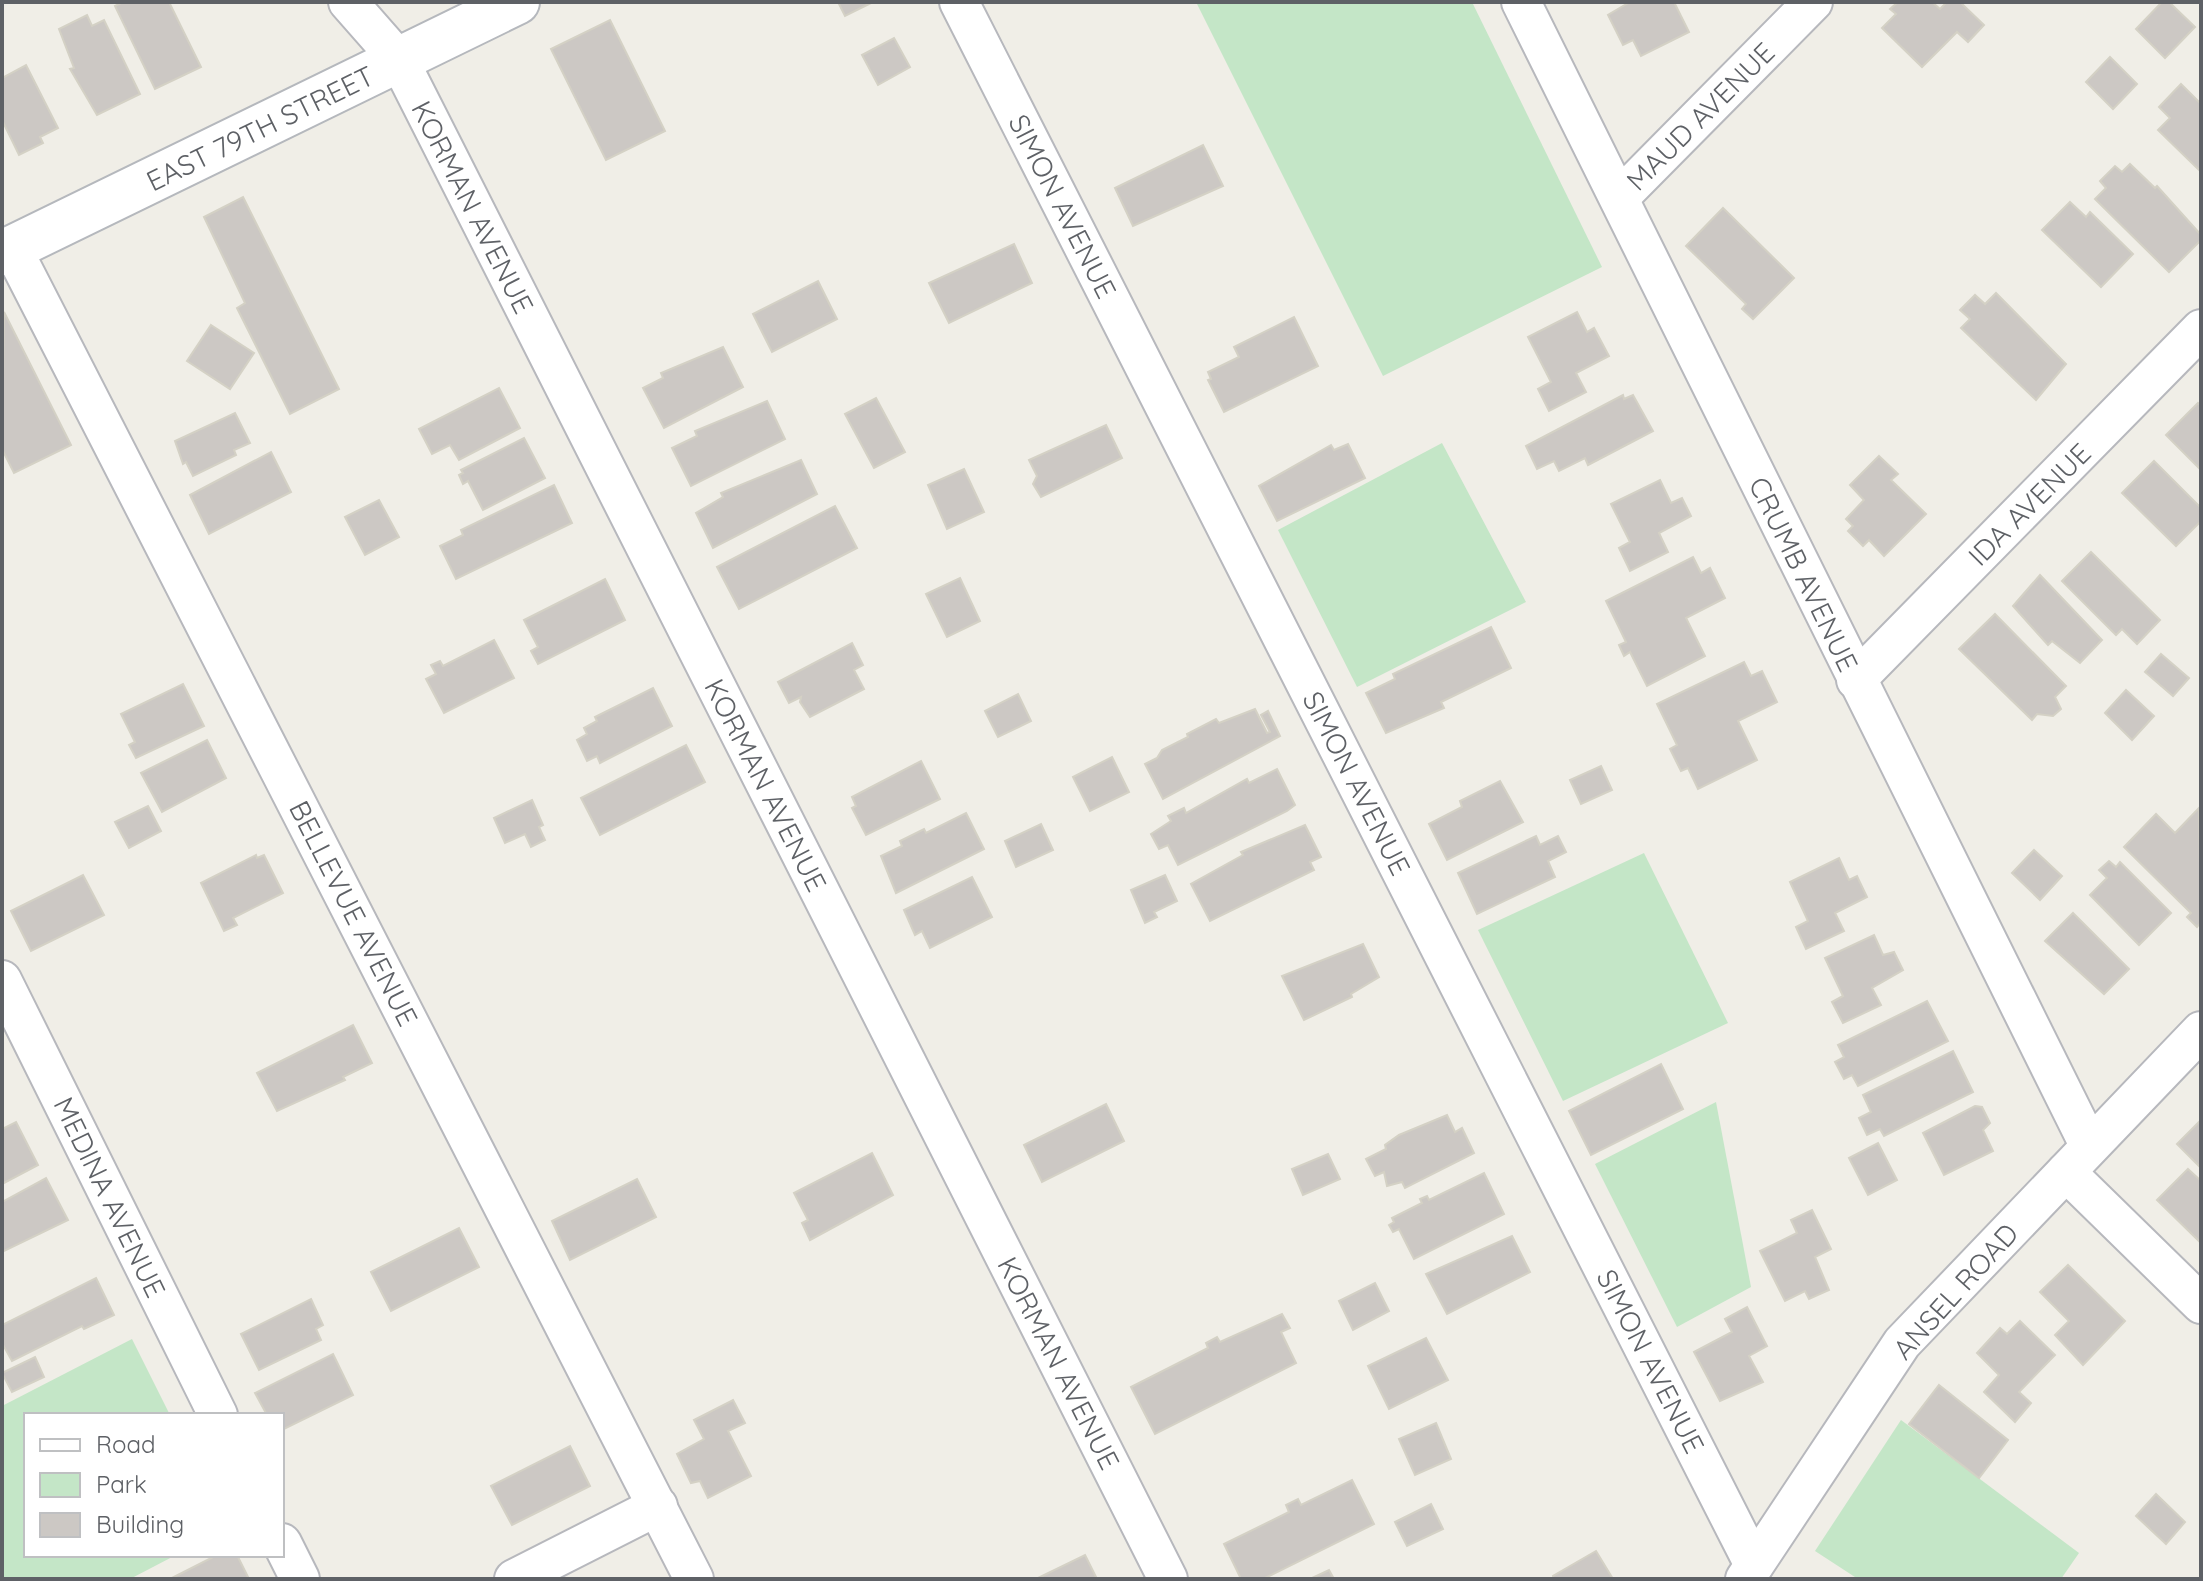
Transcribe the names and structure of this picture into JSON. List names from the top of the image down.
{
  "streets": {
    "main road": ["EAST 79TH STREET"],
    "street": [
      "MAUD AVENUE",
      "SIMON AVENUE",
      "KORMAN AVENUE",
      "IDA AVENUE",
      "CRUMB AVENUE",
      "BELLEVUE AVENUE",
      "MEDINA AVENUE",
      "ANSEL ROAD"
    ]
  },
  "crossings": [
    ["MAUD AVENUE", "CRUMB AVENUE"],
    ["EAST 79TH STREET", "KORMAN AVENUE"],
    ["EAST 79TH STREET", "BELLEVUE AVENUE"],
    ["SIMON AVENUE", "ANSEL ROAD"],
    ["IDA AVENUE", "CRUMB AVENUE"],
    ["CRUMB AVENUE", "ANSEL ROAD"]
  ],
  "legend": ["Road", "Park", "Building"]
}
